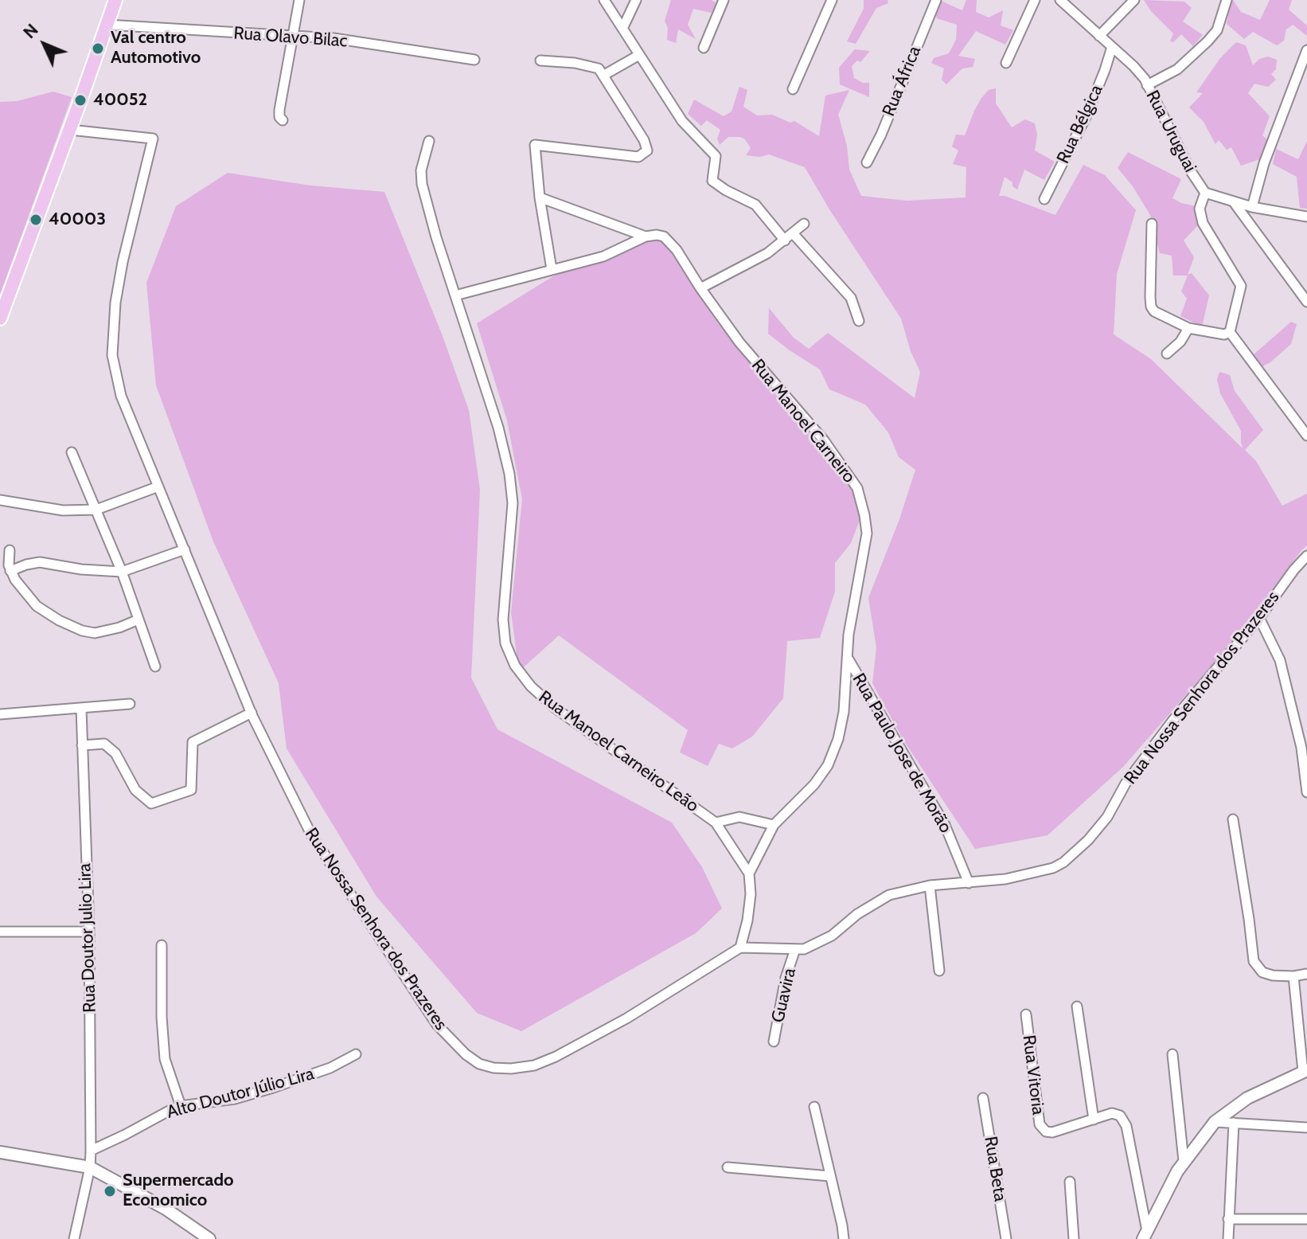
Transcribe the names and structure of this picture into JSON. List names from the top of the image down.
{
  "streets": {
    "street": [
      "Rua Olavo Bilac",
      "Rua África",
      "Rua Bélgica",
      "Rua Uruguai",
      "Rua Manoel Carneiro",
      "Rua Nossa Senhora dos Prazeres",
      "Rua Manoel Carneiro Leão",
      "Rua Paulo Jose de Morão",
      "Rua Doutor Julio Lira",
      "Guavira",
      "Rua Vitoria",
      "Alto Doutor Júlio Lira",
      "Rua Beta"
    ]
  },
  "crossings": [
    ["Rua Bélgica", "Rua Uruguai"],
    ["Rua Manoel Carneiro", "Rua Manoel Carneiro Leão"],
    ["Rua Manoel Carneiro", "Rua Paulo Jose de Morão"],
    ["Rua Nossa Senhora dos Prazeres", "Rua Paulo Jose de Morão"],
    ["Rua Nossa Senhora dos Prazeres", "Guavira"],
    ["Rua Doutor Julio Lira", "Alto Doutor Júlio Lira"]
  ],
  "places": [
    "Val centro Automotivo",
    "40052",
    "40003",
    "Supermercado Economico"
  ],
  "north": "top left"
}
